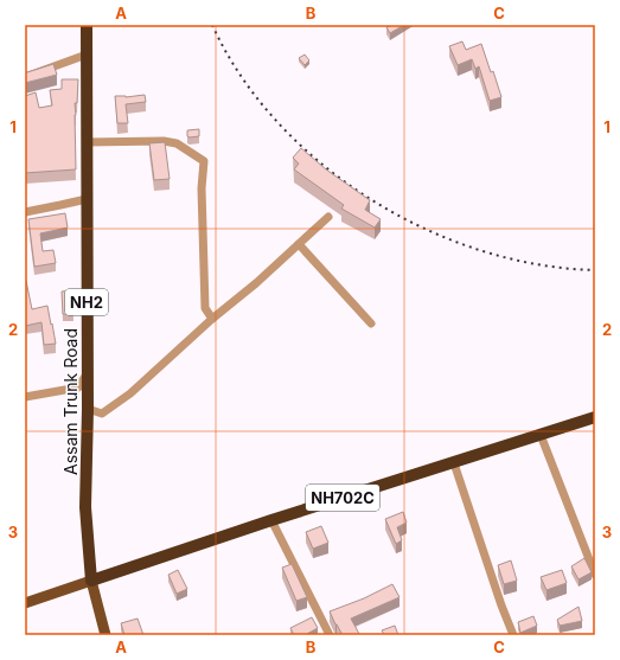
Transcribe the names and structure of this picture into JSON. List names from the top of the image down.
{
  "streets": {
    "highway": ["NH2", "Assam Trunk Road", "NH702C"]
  },
  "crossings": [
    ["Assam Trunk Road", "NH702C"]
  ],
  "grid": {
    "columns": ["A", "B", "C"],
    "rows": ["1", "2", "3"]
  }
}
